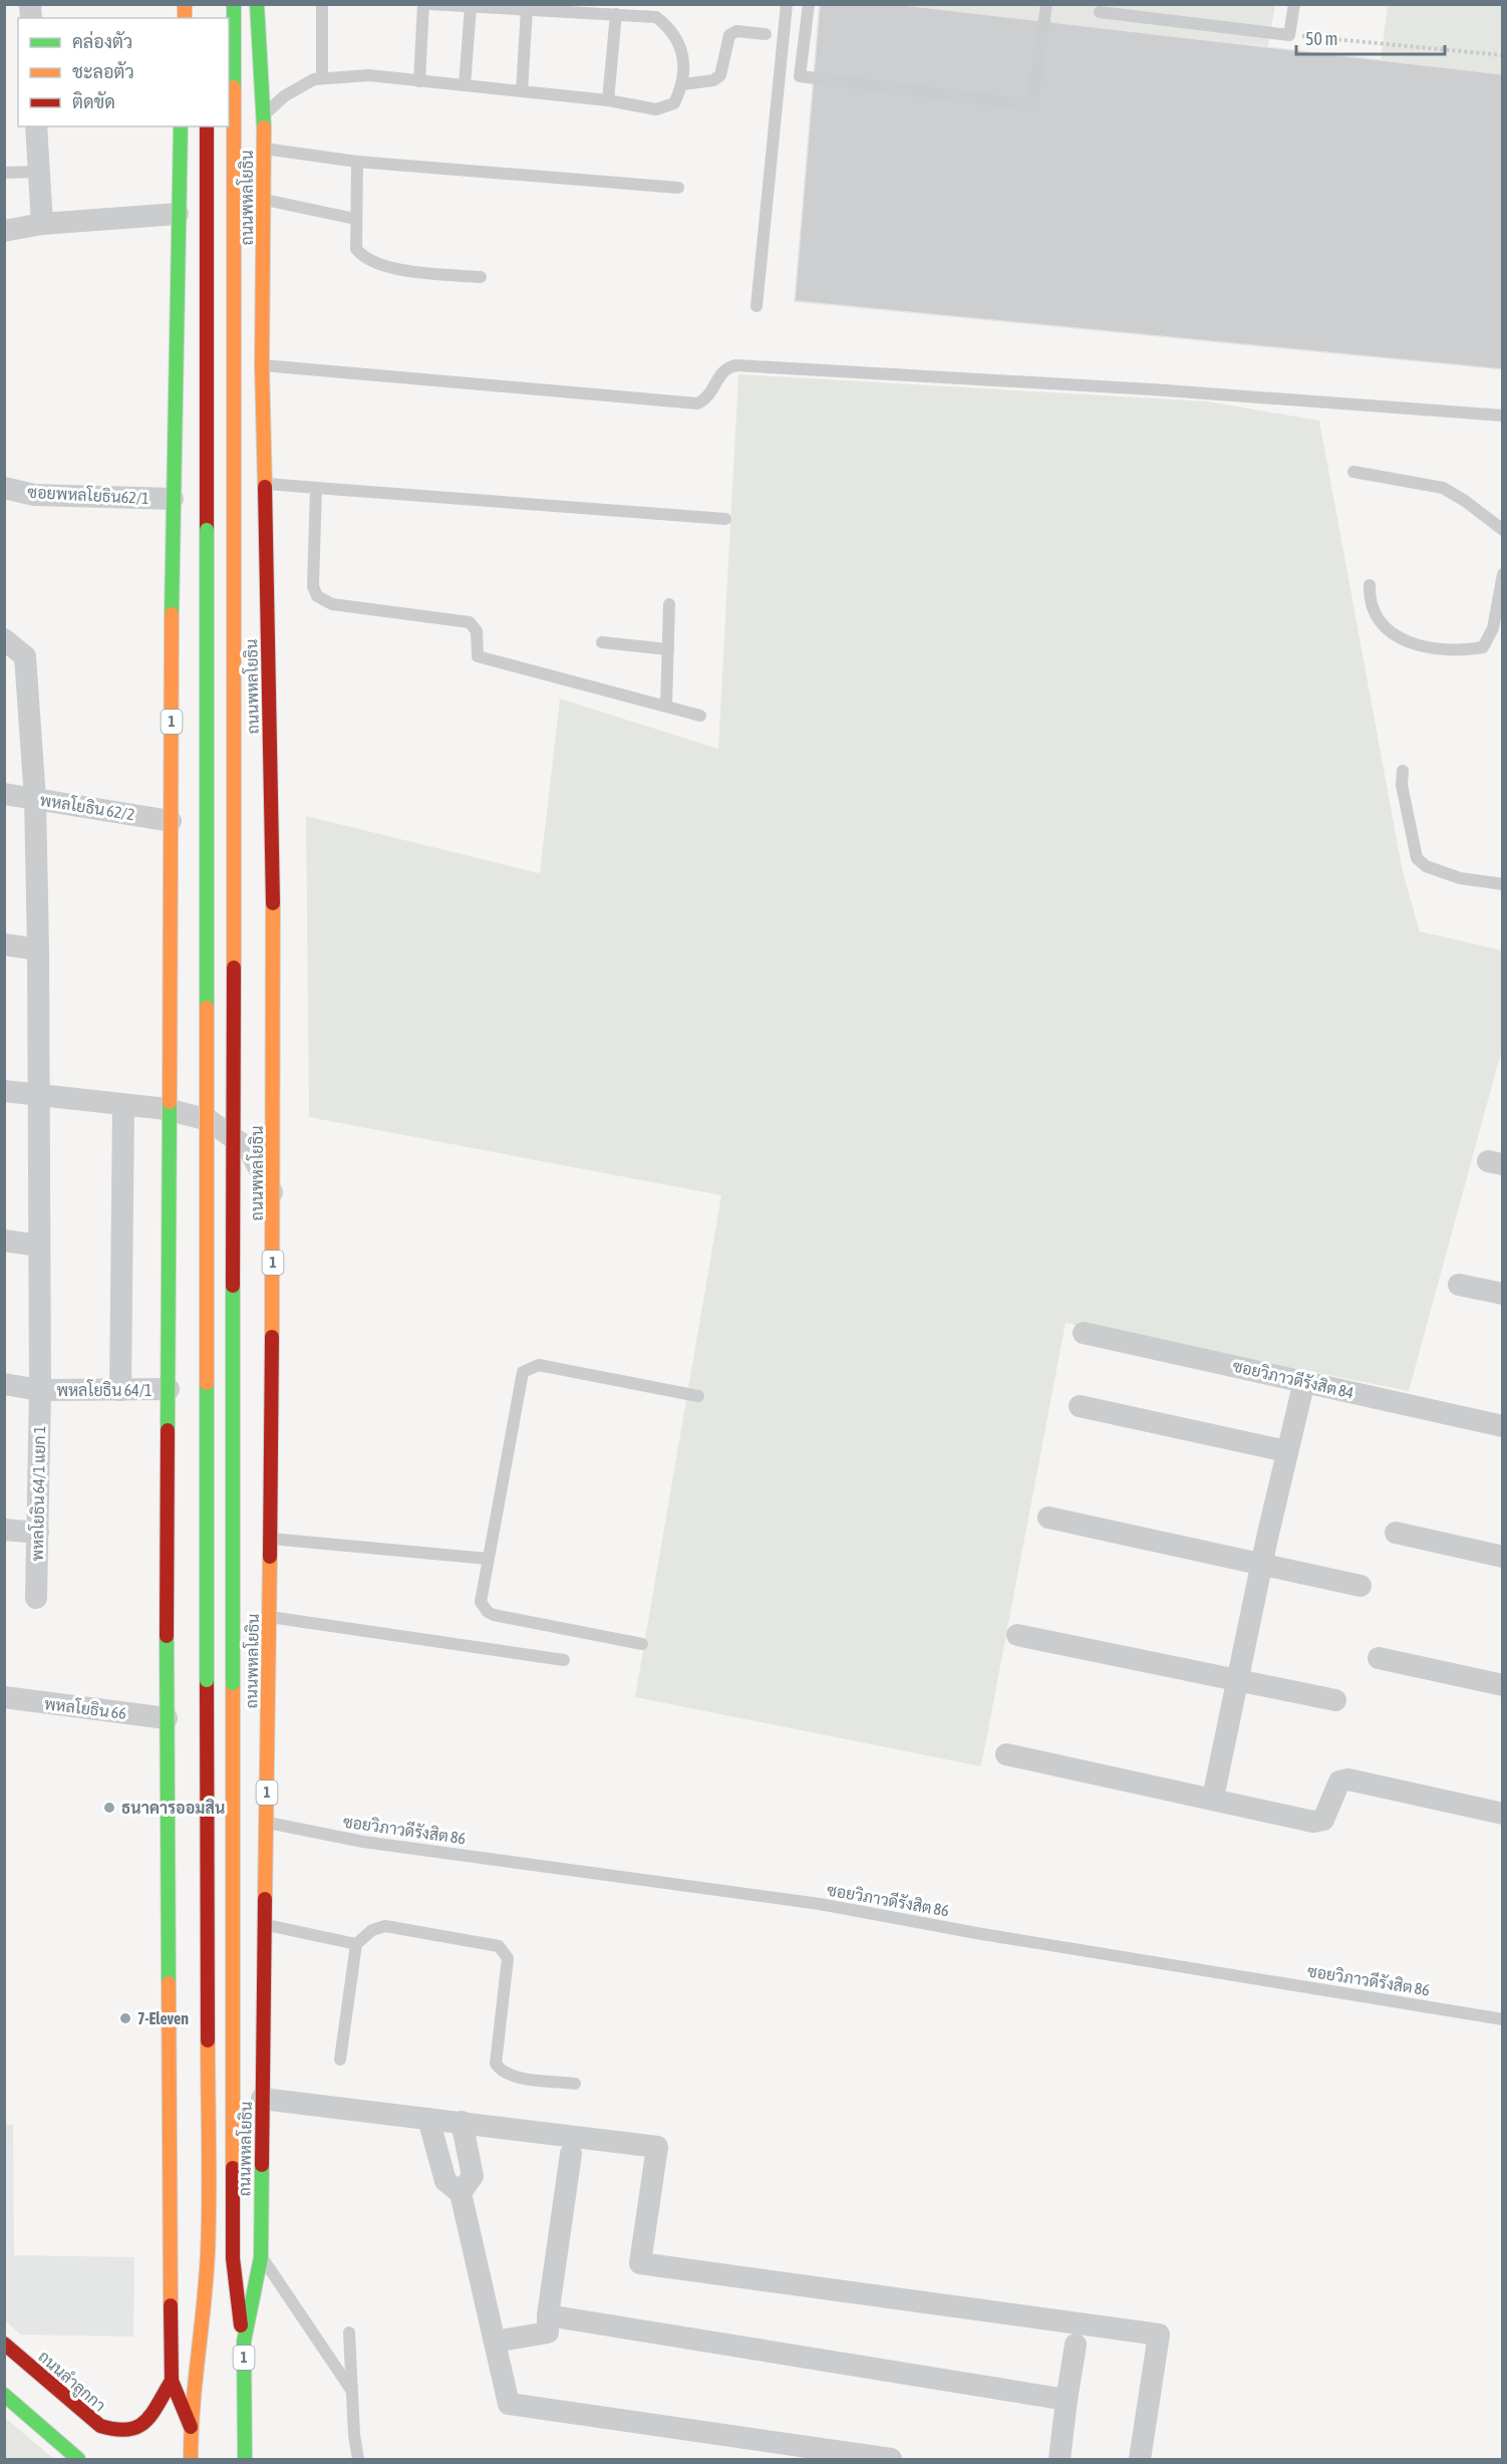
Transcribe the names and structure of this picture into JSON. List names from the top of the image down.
{
  "streets": {
    "main road": ["ถนนพหลโยธิน", "1", "ถนนลำลูกกา"],
    "street": [
      "ซอยพหลโยธิน62/1",
      "พหลโยธิน 62/2",
      "ซอยวิภาวดีรังสิต 84",
      "พหลโยธิน 64/1",
      "พหลโยธิน 64/1 แยก 1",
      "พหลโยธิน 66"
    ],
    "lane": ["ซอยวิภาวดีรังสิต 86"]
  },
  "crossings": [
    ["ถนนพหลโยธิน", "ซอยวิภาวดีรังสิต 86"],
    ["ซอยพหลโยธิน62/1", "1"],
    ["1", "พหลโยธิน 62/2"],
    ["1", "พหลโยธิน 64/1"],
    ["1", "พหลโยธิน 66"],
    ["1", "ถนนลำลูกกา"],
    ["พหลโยธิน 62/2", "พหลโยธิน 64/1 แยก 1"],
    ["พหลโยธิน 64/1", "พหลโยธิน 64/1 แยก 1"]
  ],
  "places": ["ธนาคารออมสิน", "7-Eleven"],
  "legend": ["คล่องตัว", "ชะลอตัว", "ติดขัด"],
  "scale_bar": "50 m"
}
